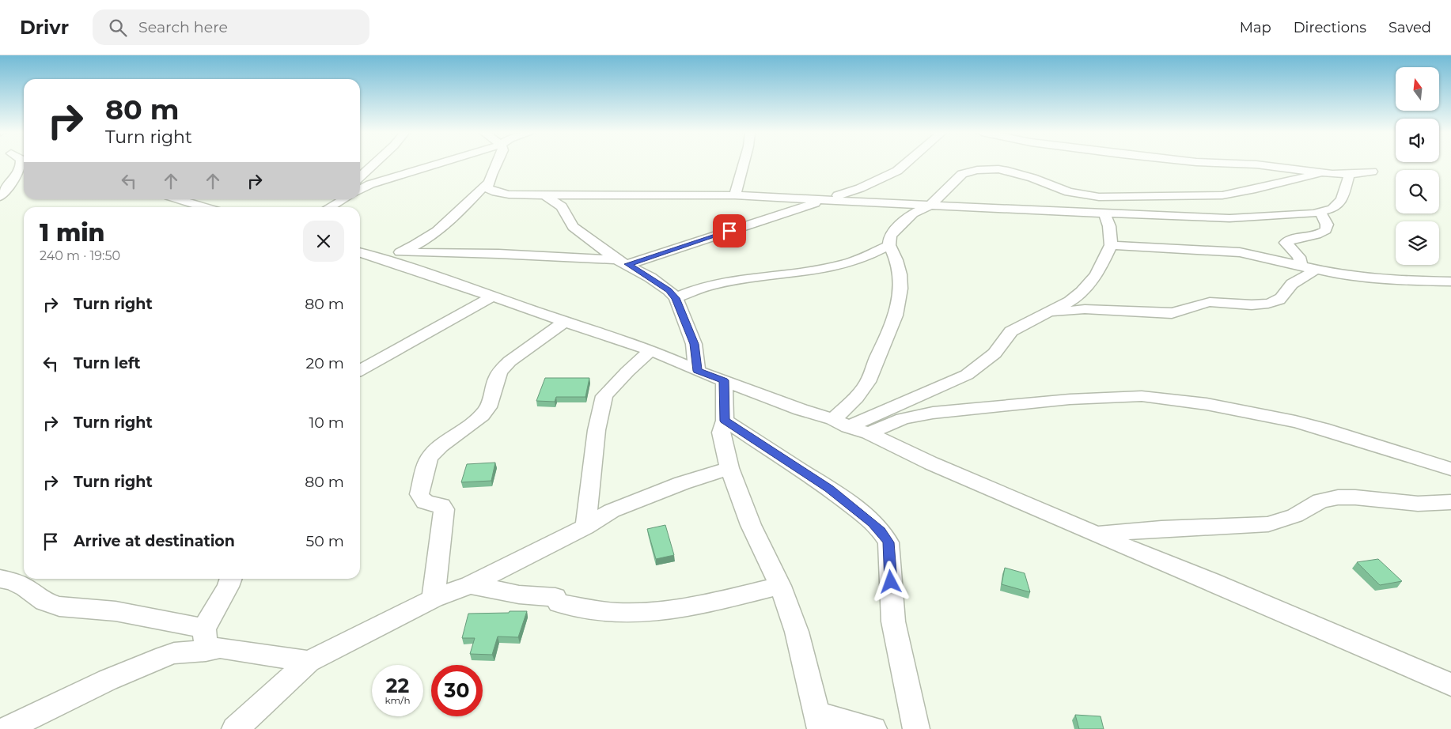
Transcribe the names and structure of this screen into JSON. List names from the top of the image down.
{
  "north": "top",
  "page": {
    "header": "Drivr",
    "search": "Search here",
    "nav": ["Map", "Directions", "Saved"],
    "turn": ["80 m", "Turn right"],
    "heading": ["1 min", "240 m · 19:50"],
    "list": [
      {
        "name": "Turn right",
        "value": "80 m"
      },
      {
        "name": "Turn left",
        "value": "20 m"
      },
      {
        "name": "Turn right",
        "value": "10 m"
      },
      {
        "name": "Turn right",
        "value": "80 m"
      },
      {
        "name": "Arrive at destination",
        "value": "50 m"
      }
    ],
    "speed": "22 km/h",
    "limit": "30"
  }
}
